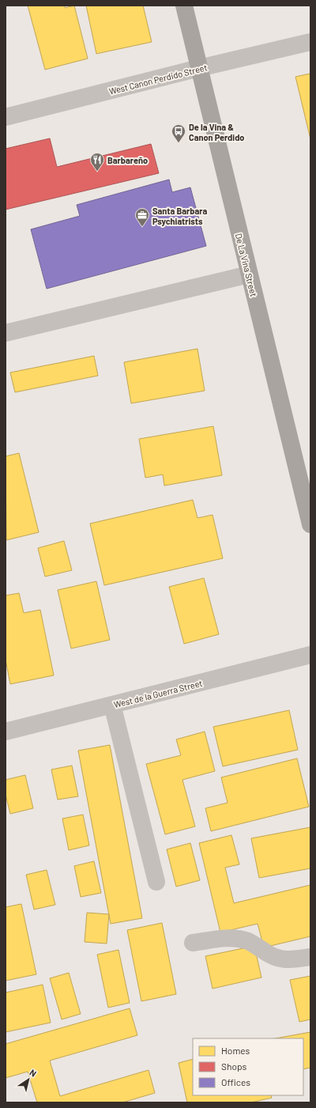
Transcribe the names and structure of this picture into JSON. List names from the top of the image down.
{
  "streets": {
    "main road": ["De La Vina Street"],
    "street": ["West Canon Perdido Street", "West de la Guerra Street"]
  },
  "crossings": [
    ["West Canon Perdido Street", "De La Vina Street"]
  ],
  "places": {
    "bus stop": ["De la Vina & Canon Perdido"],
    "restaurant": ["Barbareño"],
    "office": ["Santa Barbara Psychiatrists"]
  },
  "legend": ["Homes", "Shops", "Offices"],
  "north": "top right"
}
